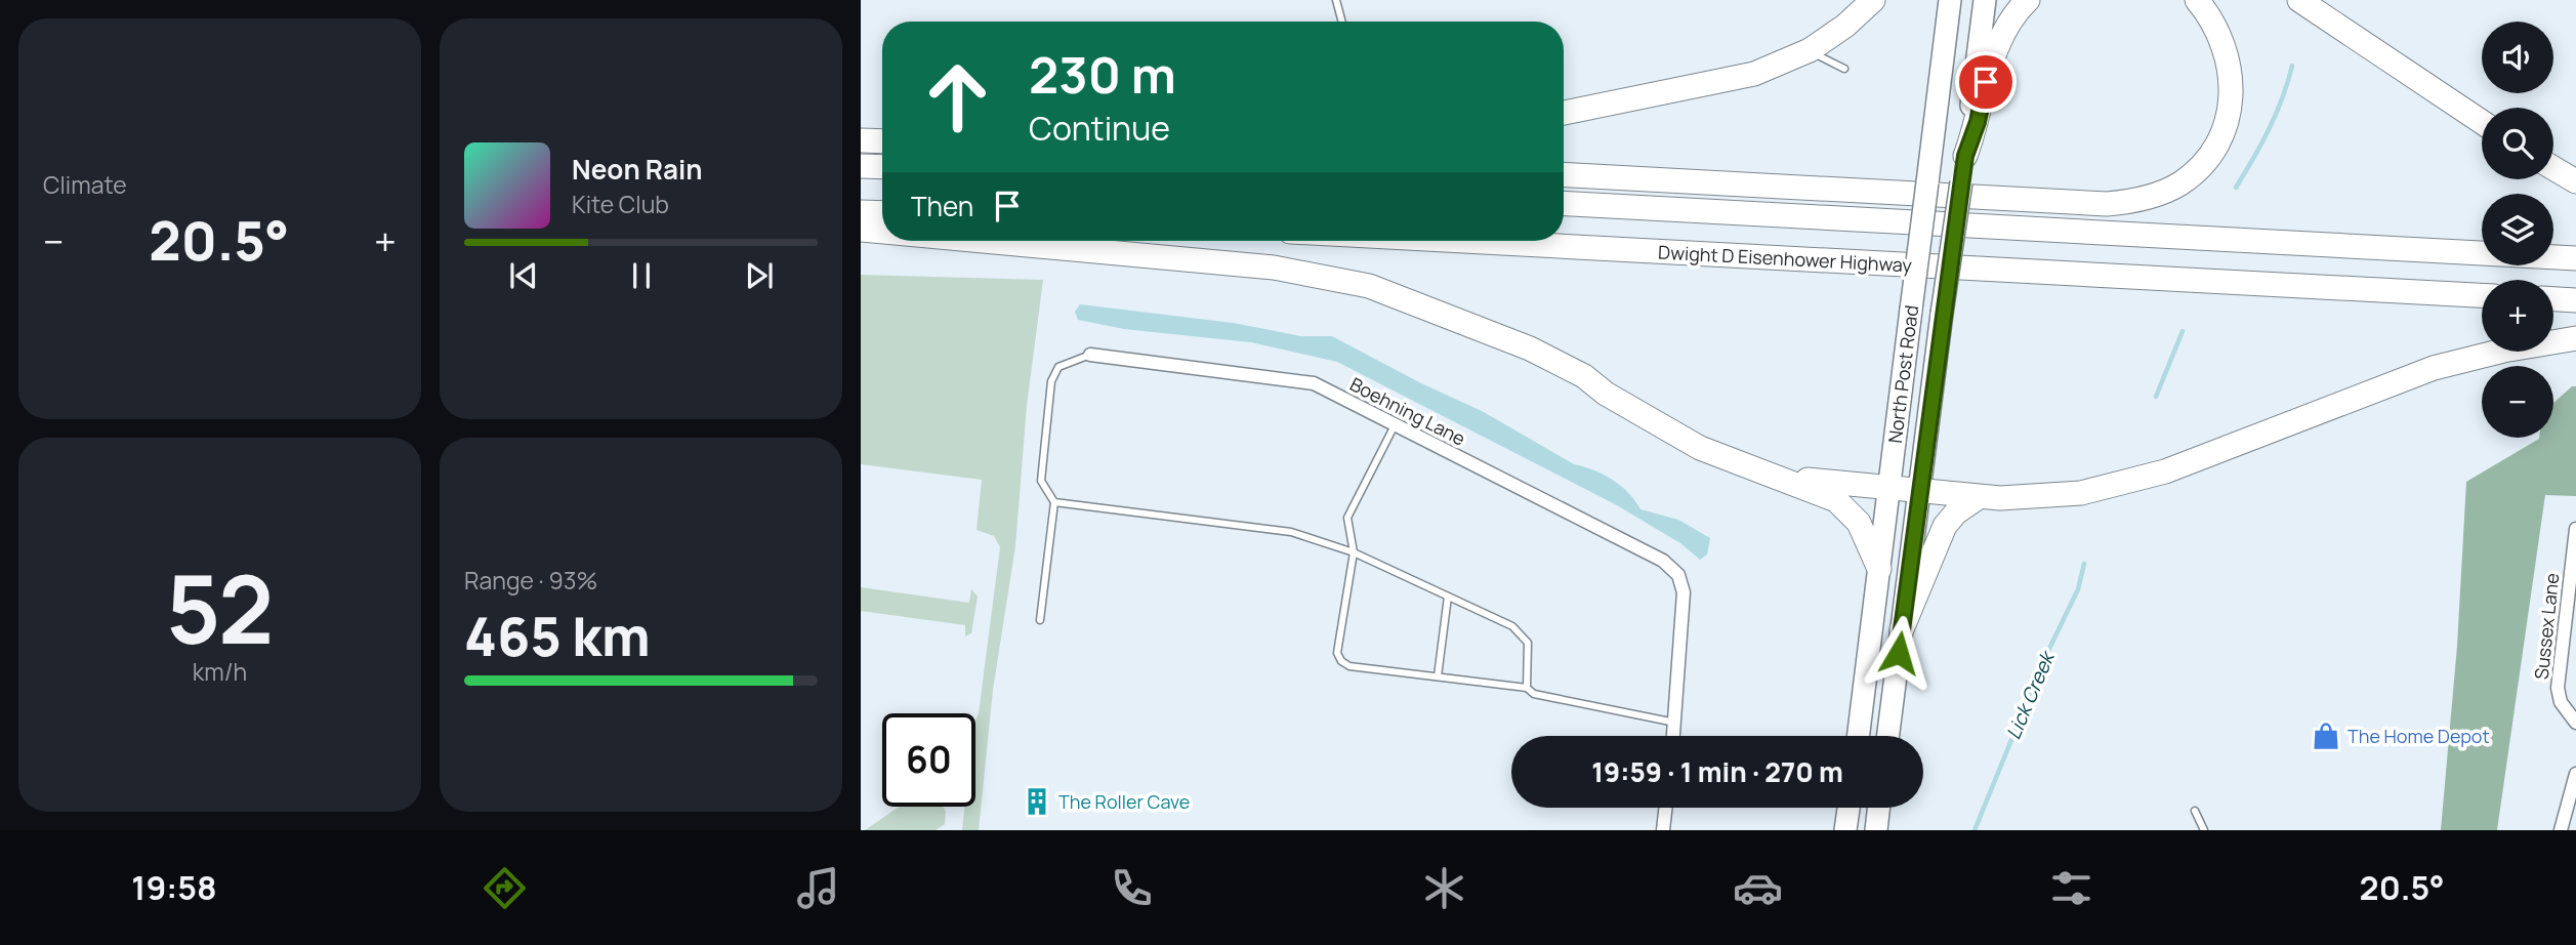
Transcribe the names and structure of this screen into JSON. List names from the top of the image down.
{
  "streets": {
    "highway": ["Dwight D Eisenhower Highway"],
    "main road": ["North Post Road"],
    "street": ["Boehning Lane", "Sussex Lane"]
  },
  "water": ["Lick Creek"],
  "places": {
    "shop": ["The Home Depot"],
    "building": ["The Roller Cave"]
  },
  "page": {
    "tile": [
      "Climate",
      ["52", "km/h"],
      ["Range · 93%", "465 km"]
    ],
    "map_buttons": ["+", "−"],
    "turn": ["230 m", "Continue"],
    "song": ["Neon Rain", "Kite Club"],
    "then": "Then",
    "heat": ["−", "20.5°", "+"],
    "limit": "60",
    "trip": "19:59 · 1 min · 270 m",
    "tabs": ["19:58", "20.5°"]
  }
}
